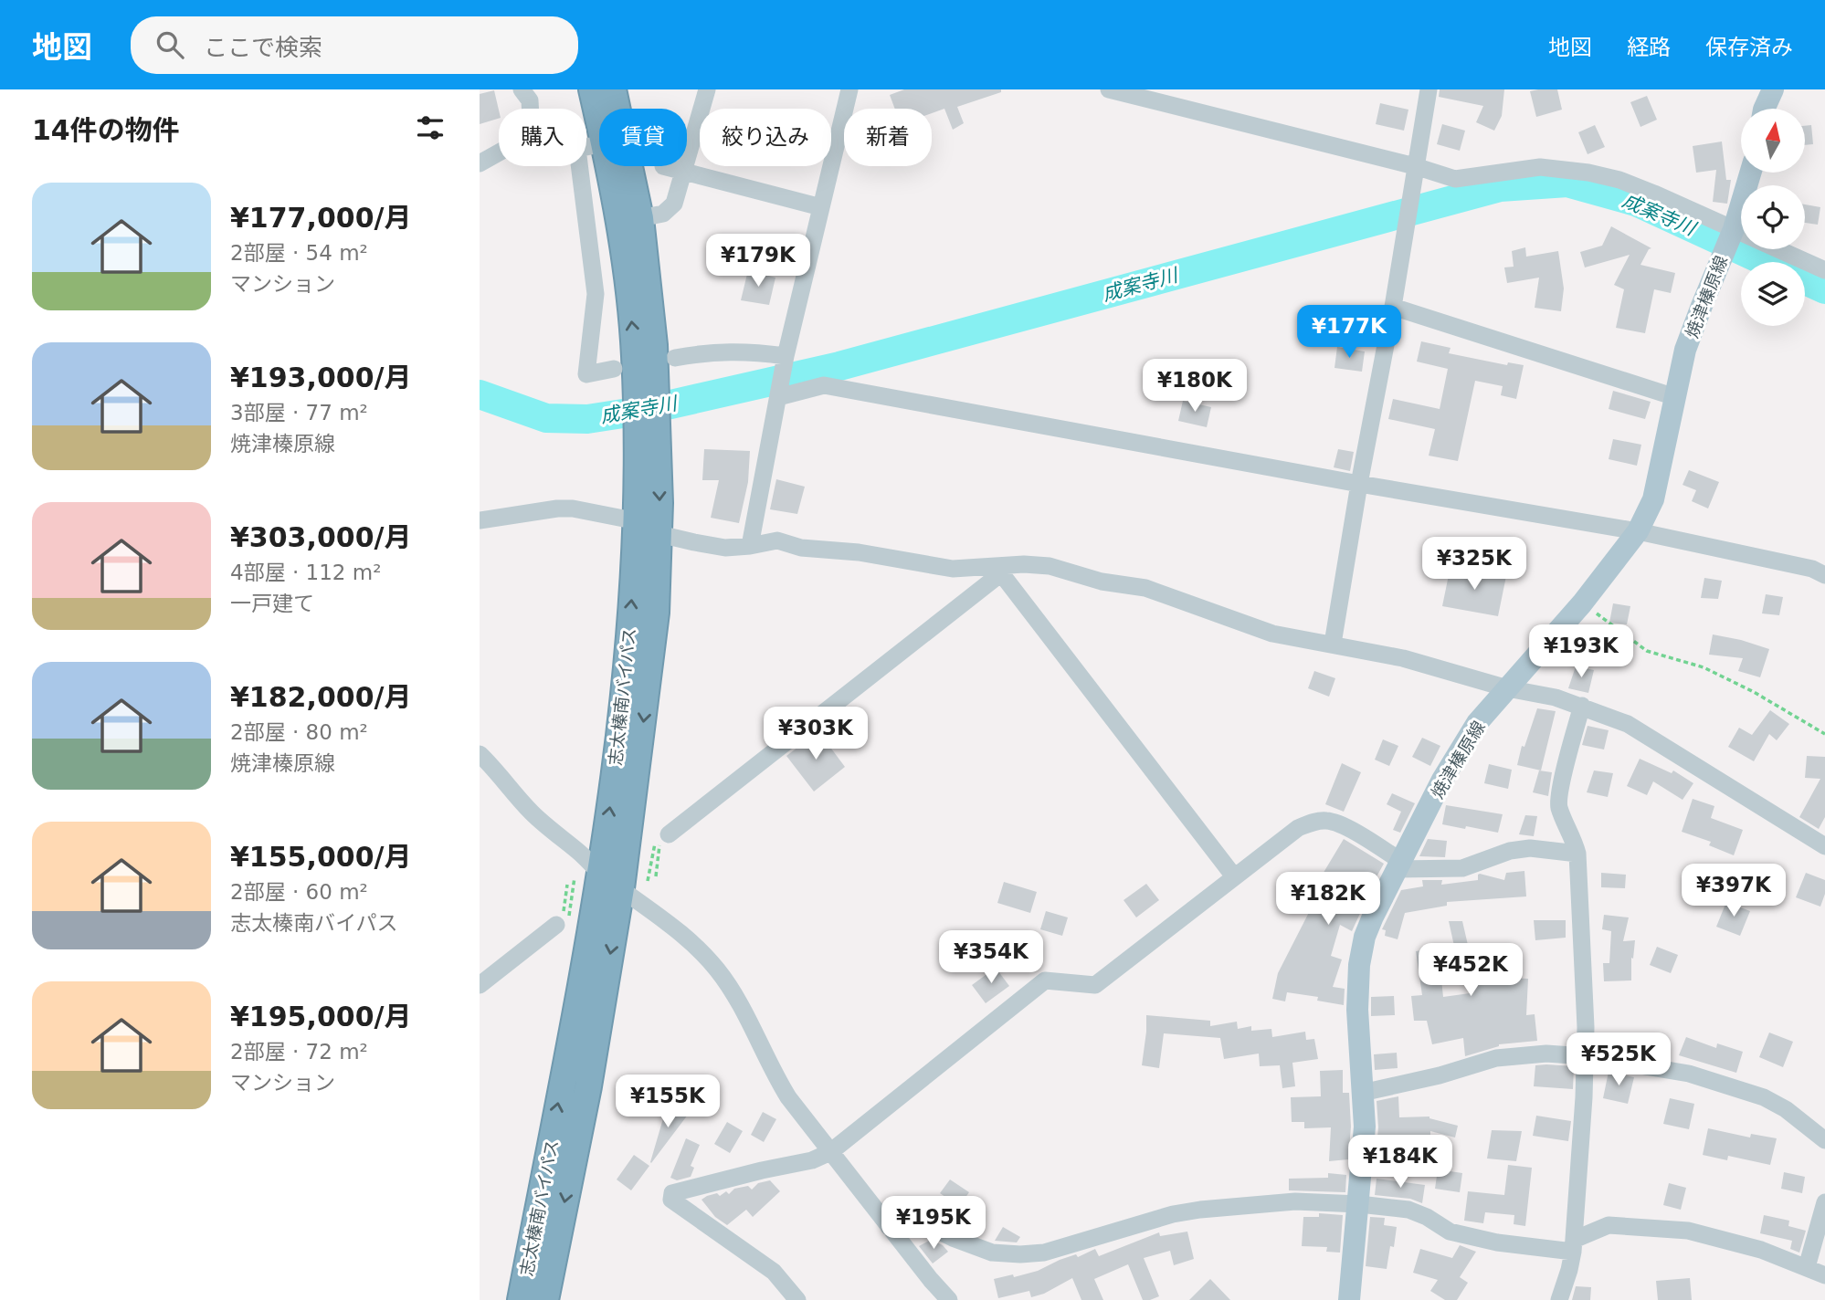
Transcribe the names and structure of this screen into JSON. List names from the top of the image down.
{
  "streets": {
    "highway": ["志太榛南バイパス"],
    "main road": ["焼津榛原線"]
  },
  "water": ["成案寺川"],
  "north": "top",
  "page": {
    "header": "地図",
    "search": "ここで検索",
    "nav": ["地図", "経路", "保存済み"],
    "heading": "14件の物件",
    "chip": [
      "購入",
      "賃貸",
      "絞り込み",
      "新着"
    ],
    "list": [
      {
        "name": "¥177,000/月",
        "note": "2部屋 · 54 m² · マンション"
      },
      {
        "name": "¥193,000/月",
        "note": "3部屋 · 77 m² · 焼津榛原線"
      },
      {
        "name": "¥303,000/月",
        "note": "4部屋 · 112 m² · 一戸建て"
      },
      {
        "name": "¥182,000/月",
        "note": "2部屋 · 80 m² · 焼津榛原線"
      },
      {
        "name": "¥155,000/月",
        "note": "2部屋 · 60 m² · 志太榛南バイパス"
      },
      {
        "name": "¥195,000/月",
        "note": "2部屋 · 72 m² · マンション"
      }
    ],
    "price": [
      "¥179K",
      "¥177K",
      "¥180K",
      "¥325K",
      "¥193K",
      "¥303K",
      "¥397K",
      "¥182K",
      "¥354K",
      "¥452K",
      "¥525K",
      "¥155K",
      "¥184K",
      "¥195K"
    ]
  }
}
